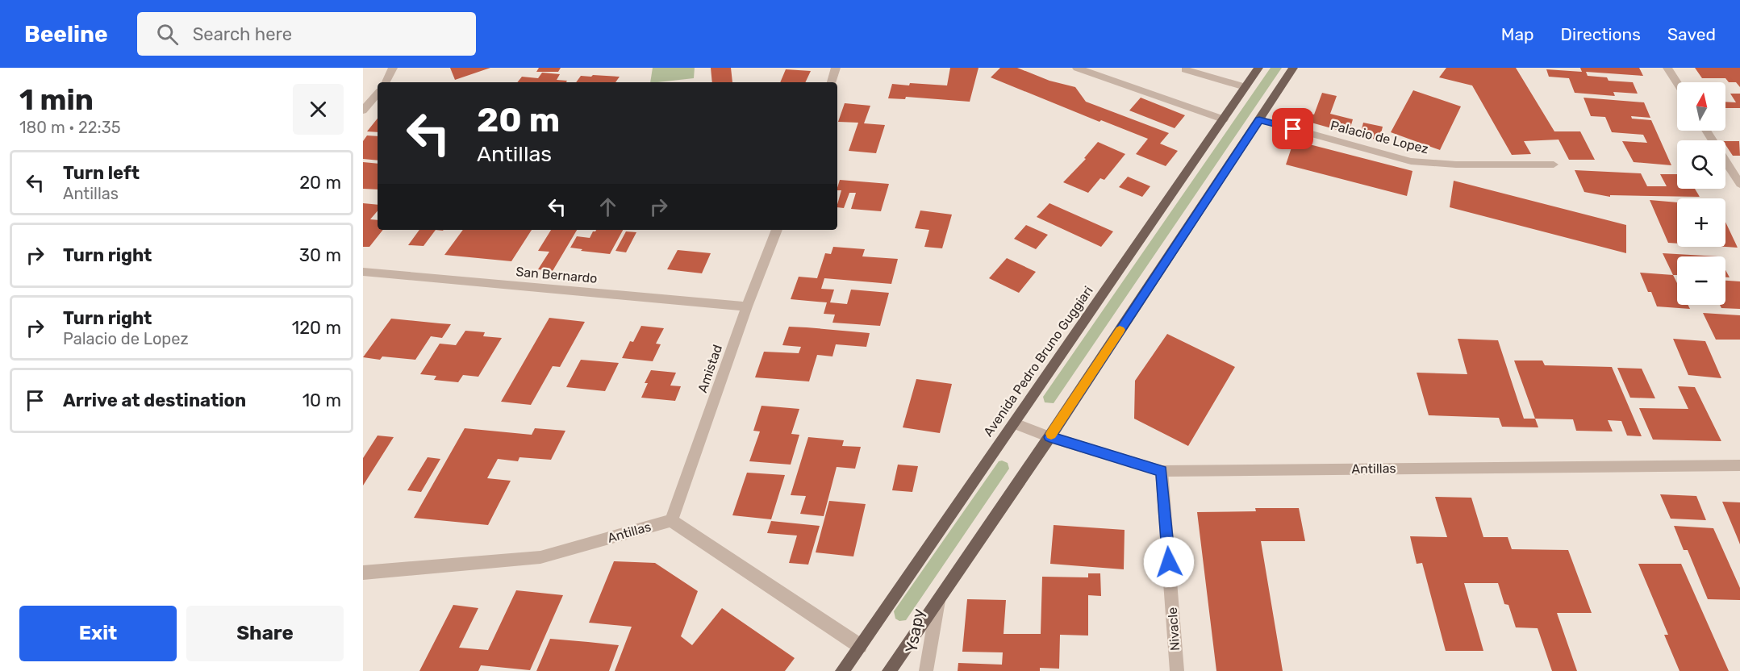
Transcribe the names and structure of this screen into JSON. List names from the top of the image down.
{
  "streets": {
    "main road": ["Avenida Pedro Bruno Guggiari"],
    "street": [
      "Palacio de Lopez",
      "San Bernardo",
      "Amistad",
      "Antillas",
      "Nivacle",
      "Ysapy"
    ]
  },
  "crossings": [
    ["San Bernardo", "Amistad"],
    ["Avenida Pedro Bruno Guggiari", "Antillas"],
    ["Amistad", "Antillas"],
    ["Antillas", "Nivacle"]
  ],
  "north": "top",
  "page": {
    "header": "Beeline",
    "search": "Search here",
    "nav": ["Map", "Directions", "Saved"],
    "heading": ["1 min", "180 m · 22:35"],
    "map_buttons": ["+", "−"],
    "turn": ["20 m", "Antillas"],
    "list": [
      {
        "name": "Turn left",
        "note": "Antillas",
        "value": "20 m"
      },
      {
        "name": "Turn right",
        "value": "30 m"
      },
      {
        "name": "Turn right",
        "note": "Palacio de Lopez",
        "value": "120 m"
      },
      {
        "name": "Arrive at destination",
        "value": "10 m"
      }
    ],
    "buttons": ["Exit", "Share"]
  }
}
